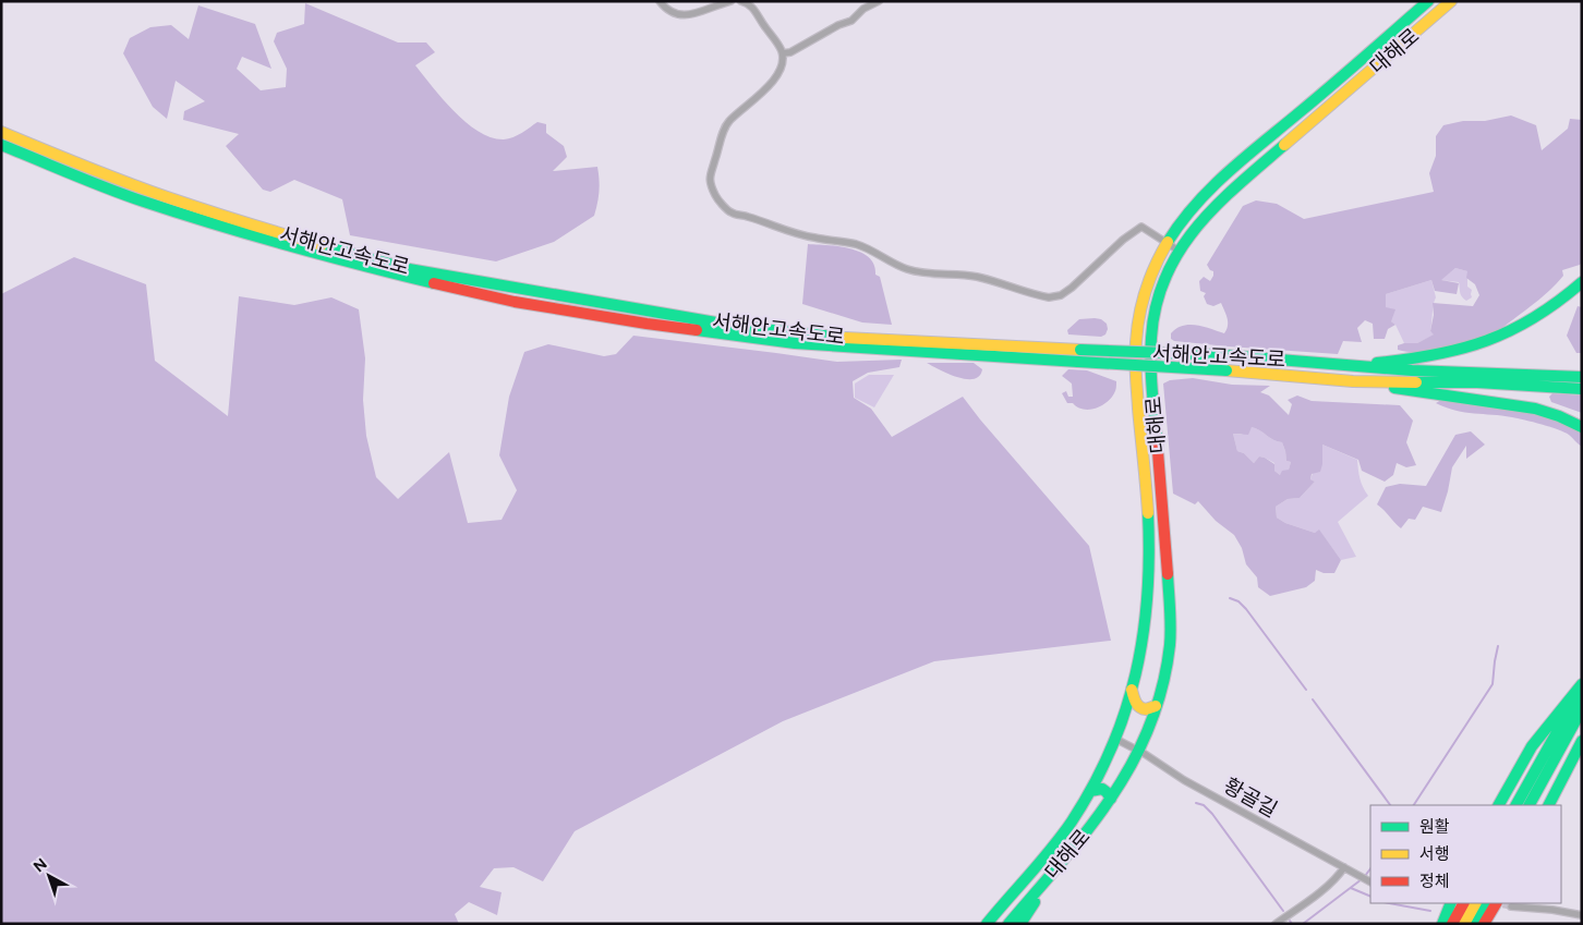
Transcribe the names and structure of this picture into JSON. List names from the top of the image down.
{
  "streets": {
    "highway": ["대해로", "서해안고속도로"],
    "street": ["황골길"]
  },
  "crossings": [
    ["대해로", "황골길"]
  ],
  "legend": ["원활", "서행", "정체"],
  "north": "top left"
}
